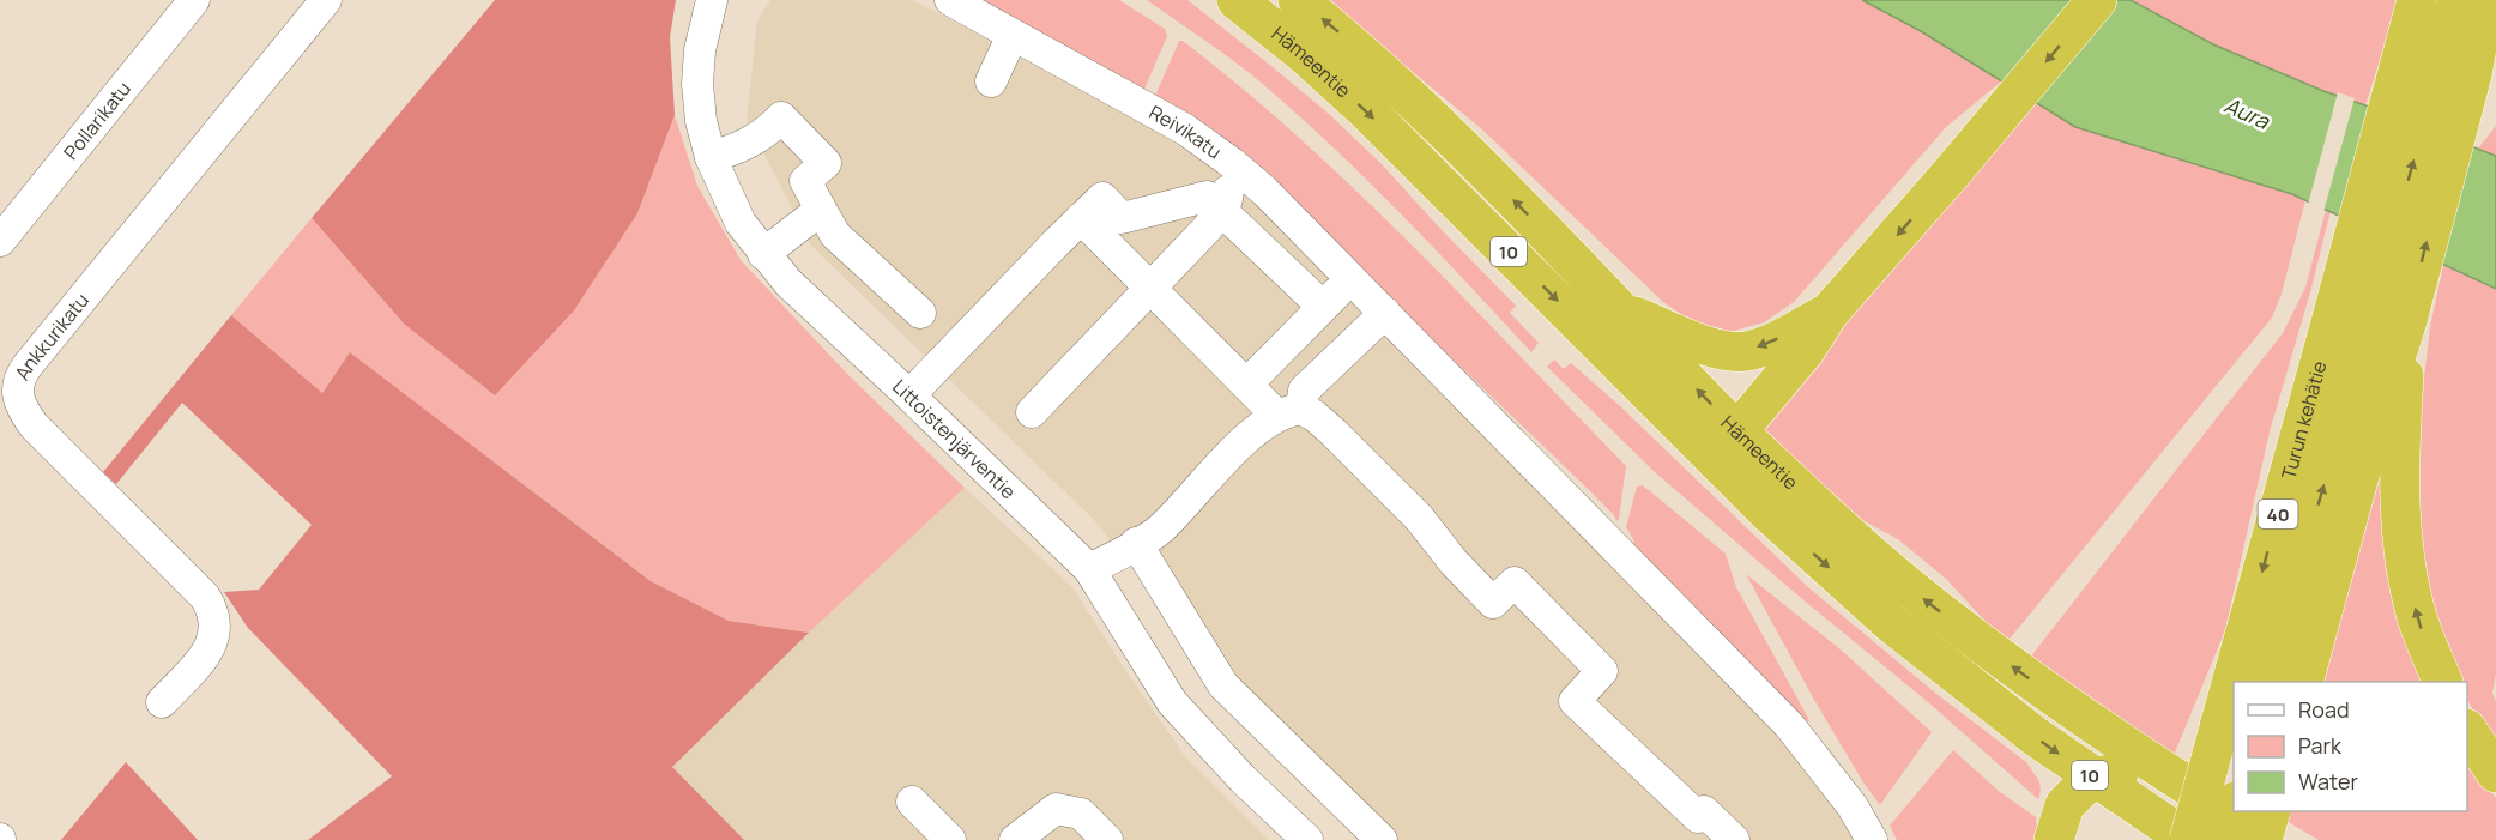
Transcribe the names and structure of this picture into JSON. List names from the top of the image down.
{
  "streets": {
    "highway": [
      "Hämeentie",
      "10",
      "Turun kehätie",
      "40"
    ],
    "street": [
      "Pollarikatu",
      "Reivikatu",
      "Ankkurikatu",
      "Littoistenjärventie"
    ]
  },
  "crossings": [
    ["Hämeentie", "Turun kehätie"]
  ],
  "water": ["Aura"],
  "legend": ["Road", "Park", "Water"]
}
